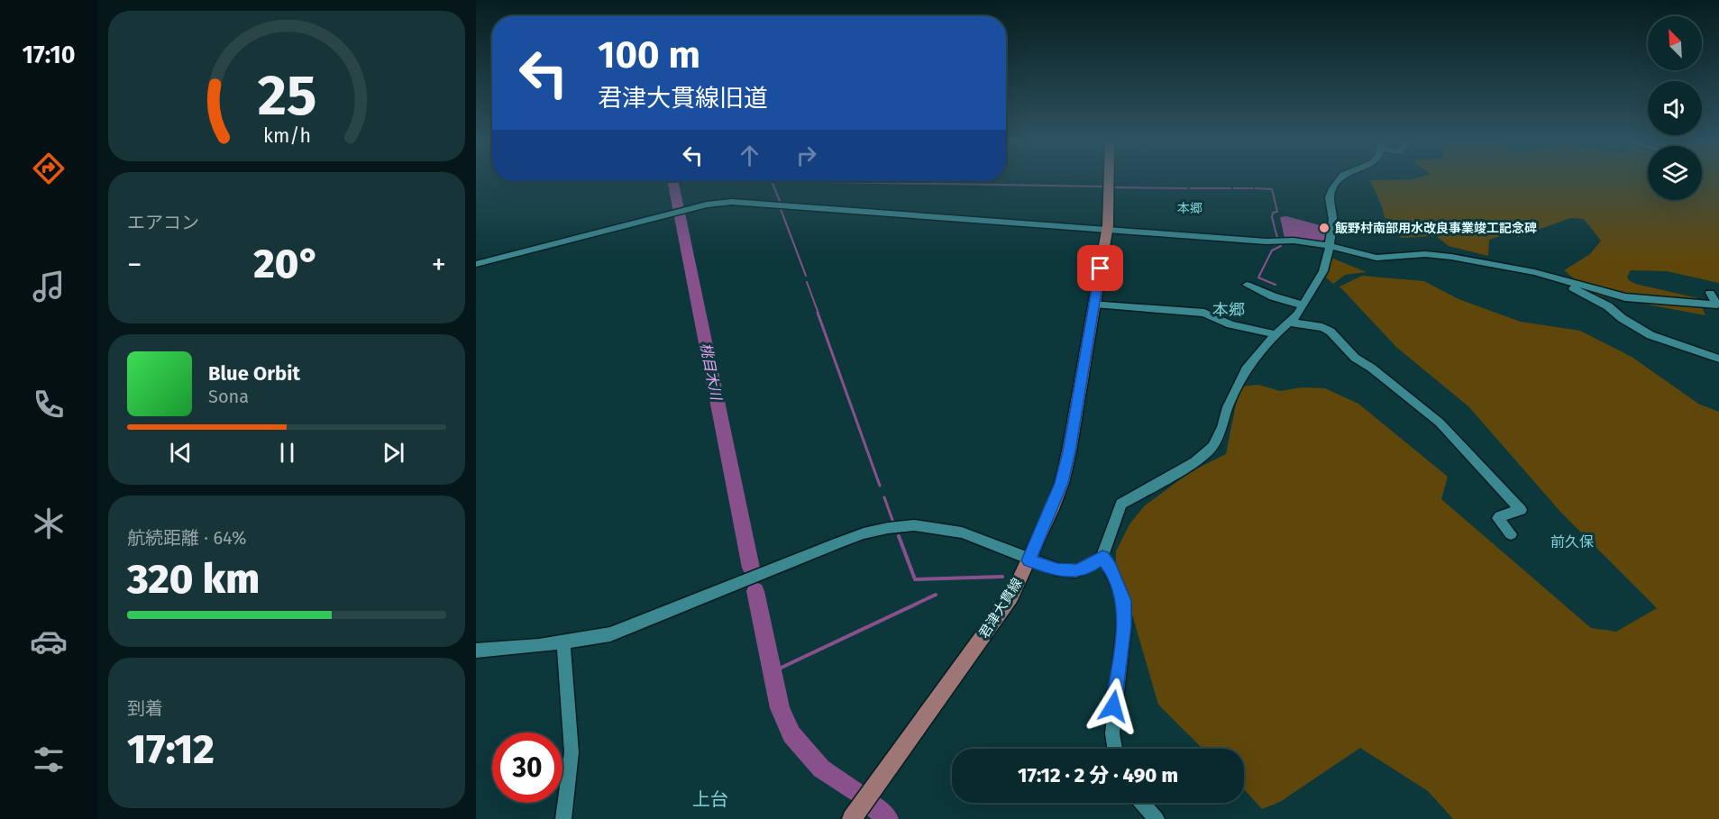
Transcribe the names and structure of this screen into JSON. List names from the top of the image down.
{
  "streets": {
    "main road": ["君津大貫線"]
  },
  "districts": [
    "本郷",
    "本郷",
    "前久保",
    "上台"
  ],
  "water": ["桃目木川"],
  "places": ["飯野村南部用水改良事業竣工記念碑"],
  "north": "top left",
  "page": {
    "tabs": "17:10",
    "turn": ["100 m", "君津大貫線旧道"],
    "tile": [
      "エアコン",
      ["航続距離 · 64%", "320 km"],
      ["到着", "17:12"]
    ],
    "heat": ["−", "20°", "+"],
    "song": ["Blue Orbit", "Sona"],
    "limit": "30",
    "trip": "17:12 · 2 分 · 490 m",
    "gauge": ["25", "km/h"]
  }
}
